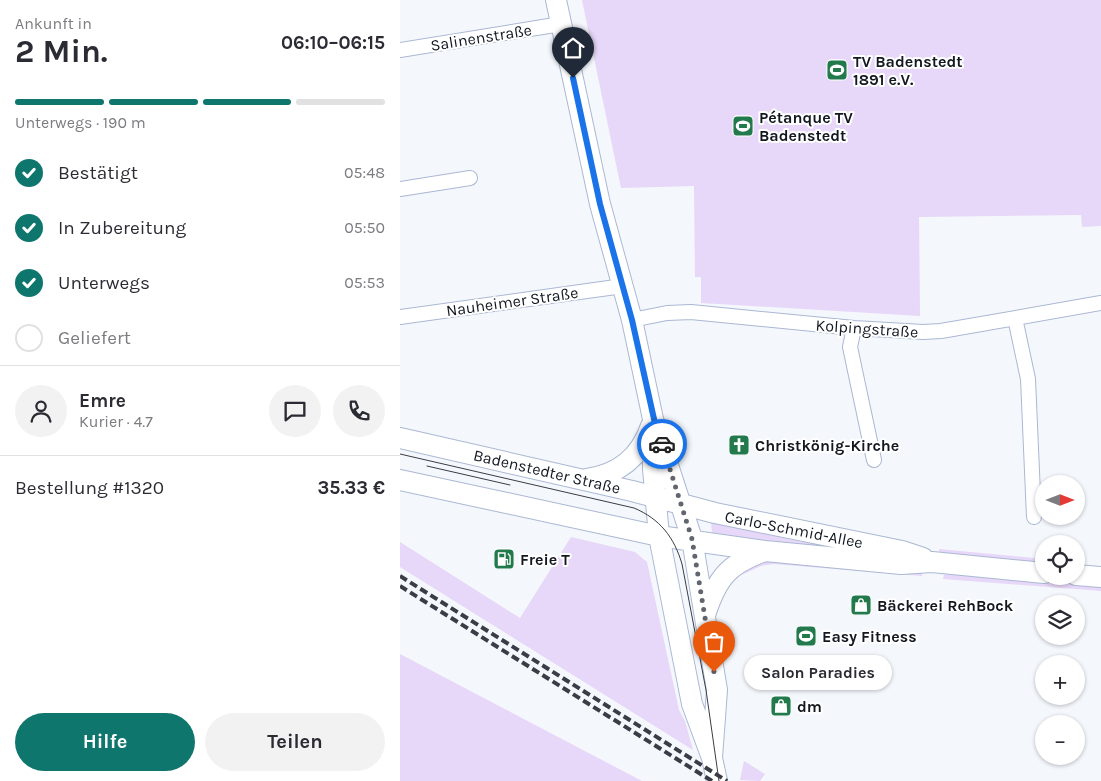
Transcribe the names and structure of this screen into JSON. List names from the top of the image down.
{
  "streets": {
    "street": [
      "Salinenstraße",
      "Nauheimer Straße",
      "Kolpingstraße",
      "Badenstedter Straße",
      "Carlo-Schmid-Allee"
    ]
  },
  "crossings": [
    ["Badenstedter Straße", "Carlo-Schmid-Allee"]
  ],
  "places": {
    "sports": ["TV Badenstedt 1891 e.V.", "Pétanque TV Badenstedt", "Easy Fitness"],
    "church": ["Christkönig-Kirche"],
    "fuel station": ["Freie T"],
    "shop": ["Bäckerei RehBock", "dm"],
    "other": ["Salon Paradies"]
  },
  "north": "right",
  "page": {
    "heading": ["2 Min.", "Ankunft in", "06:10–06:15"],
    "panel": [
      "Emre",
      "Kurier · 4.7",
      "Bestellung #1320",
      "35.33 €"
    ],
    "bar": "Unterwegs · 190 m",
    "list": [
      ["Bestätigt", "05:48"],
      ["In Zubereitung", "05:50"],
      ["Unterwegs", "05:53"],
      "Geliefert"
    ],
    "map_buttons": ["+", "−"],
    "bubble": "Salon Paradies",
    "buttons": ["Hilfe", "Teilen"]
  }
}
